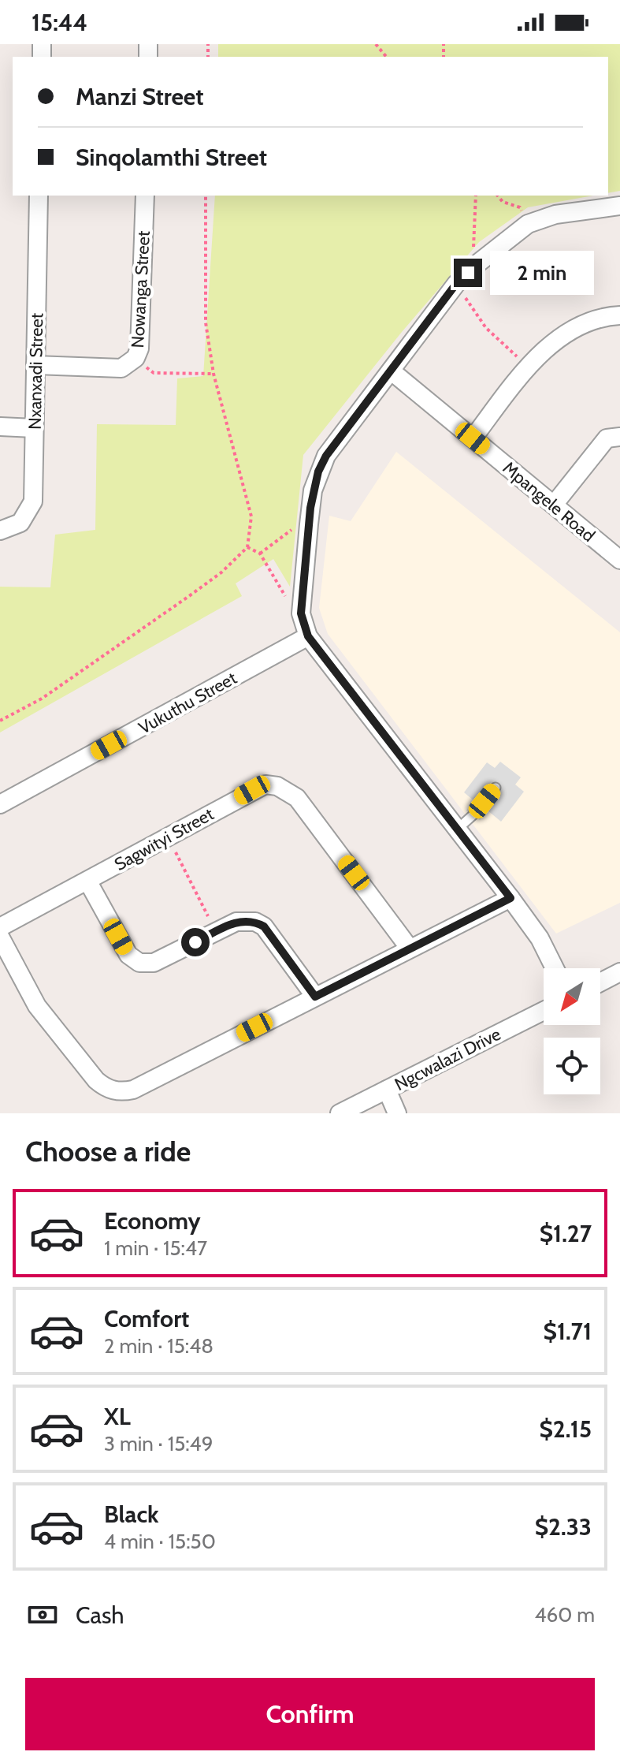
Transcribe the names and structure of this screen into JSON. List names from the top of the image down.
{
  "streets": {
    "street": [
      "Nowanga Street",
      "Nxanxadi Street",
      "Mpangele Road",
      "Vukuthu Street",
      "Sagwityi Street",
      "Ngcwalazi Drive"
    ]
  },
  "crossings": [
    ["Nowanga Street", "Nxanxadi Street"]
  ],
  "north": "bottom left",
  "page": {
    "status": "15:44",
    "banner": ["Manzi Street", "Sinqolamthi Street"],
    "bubble": "2 min",
    "heading": "Choose a ride",
    "list": [
      {
        "name": "Economy",
        "note": "1 min · 15:47",
        "value": "$1.27"
      },
      {
        "name": "Comfort",
        "note": "2 min · 15:48",
        "value": "$1.71"
      },
      {
        "name": "XL",
        "note": "3 min · 15:49",
        "value": "$2.15"
      },
      {
        "name": "Black",
        "note": "4 min · 15:50",
        "value": "$2.33"
      }
    ],
    "pay": ["Cash", "460 m"],
    "buttons": "Confirm"
  }
}
